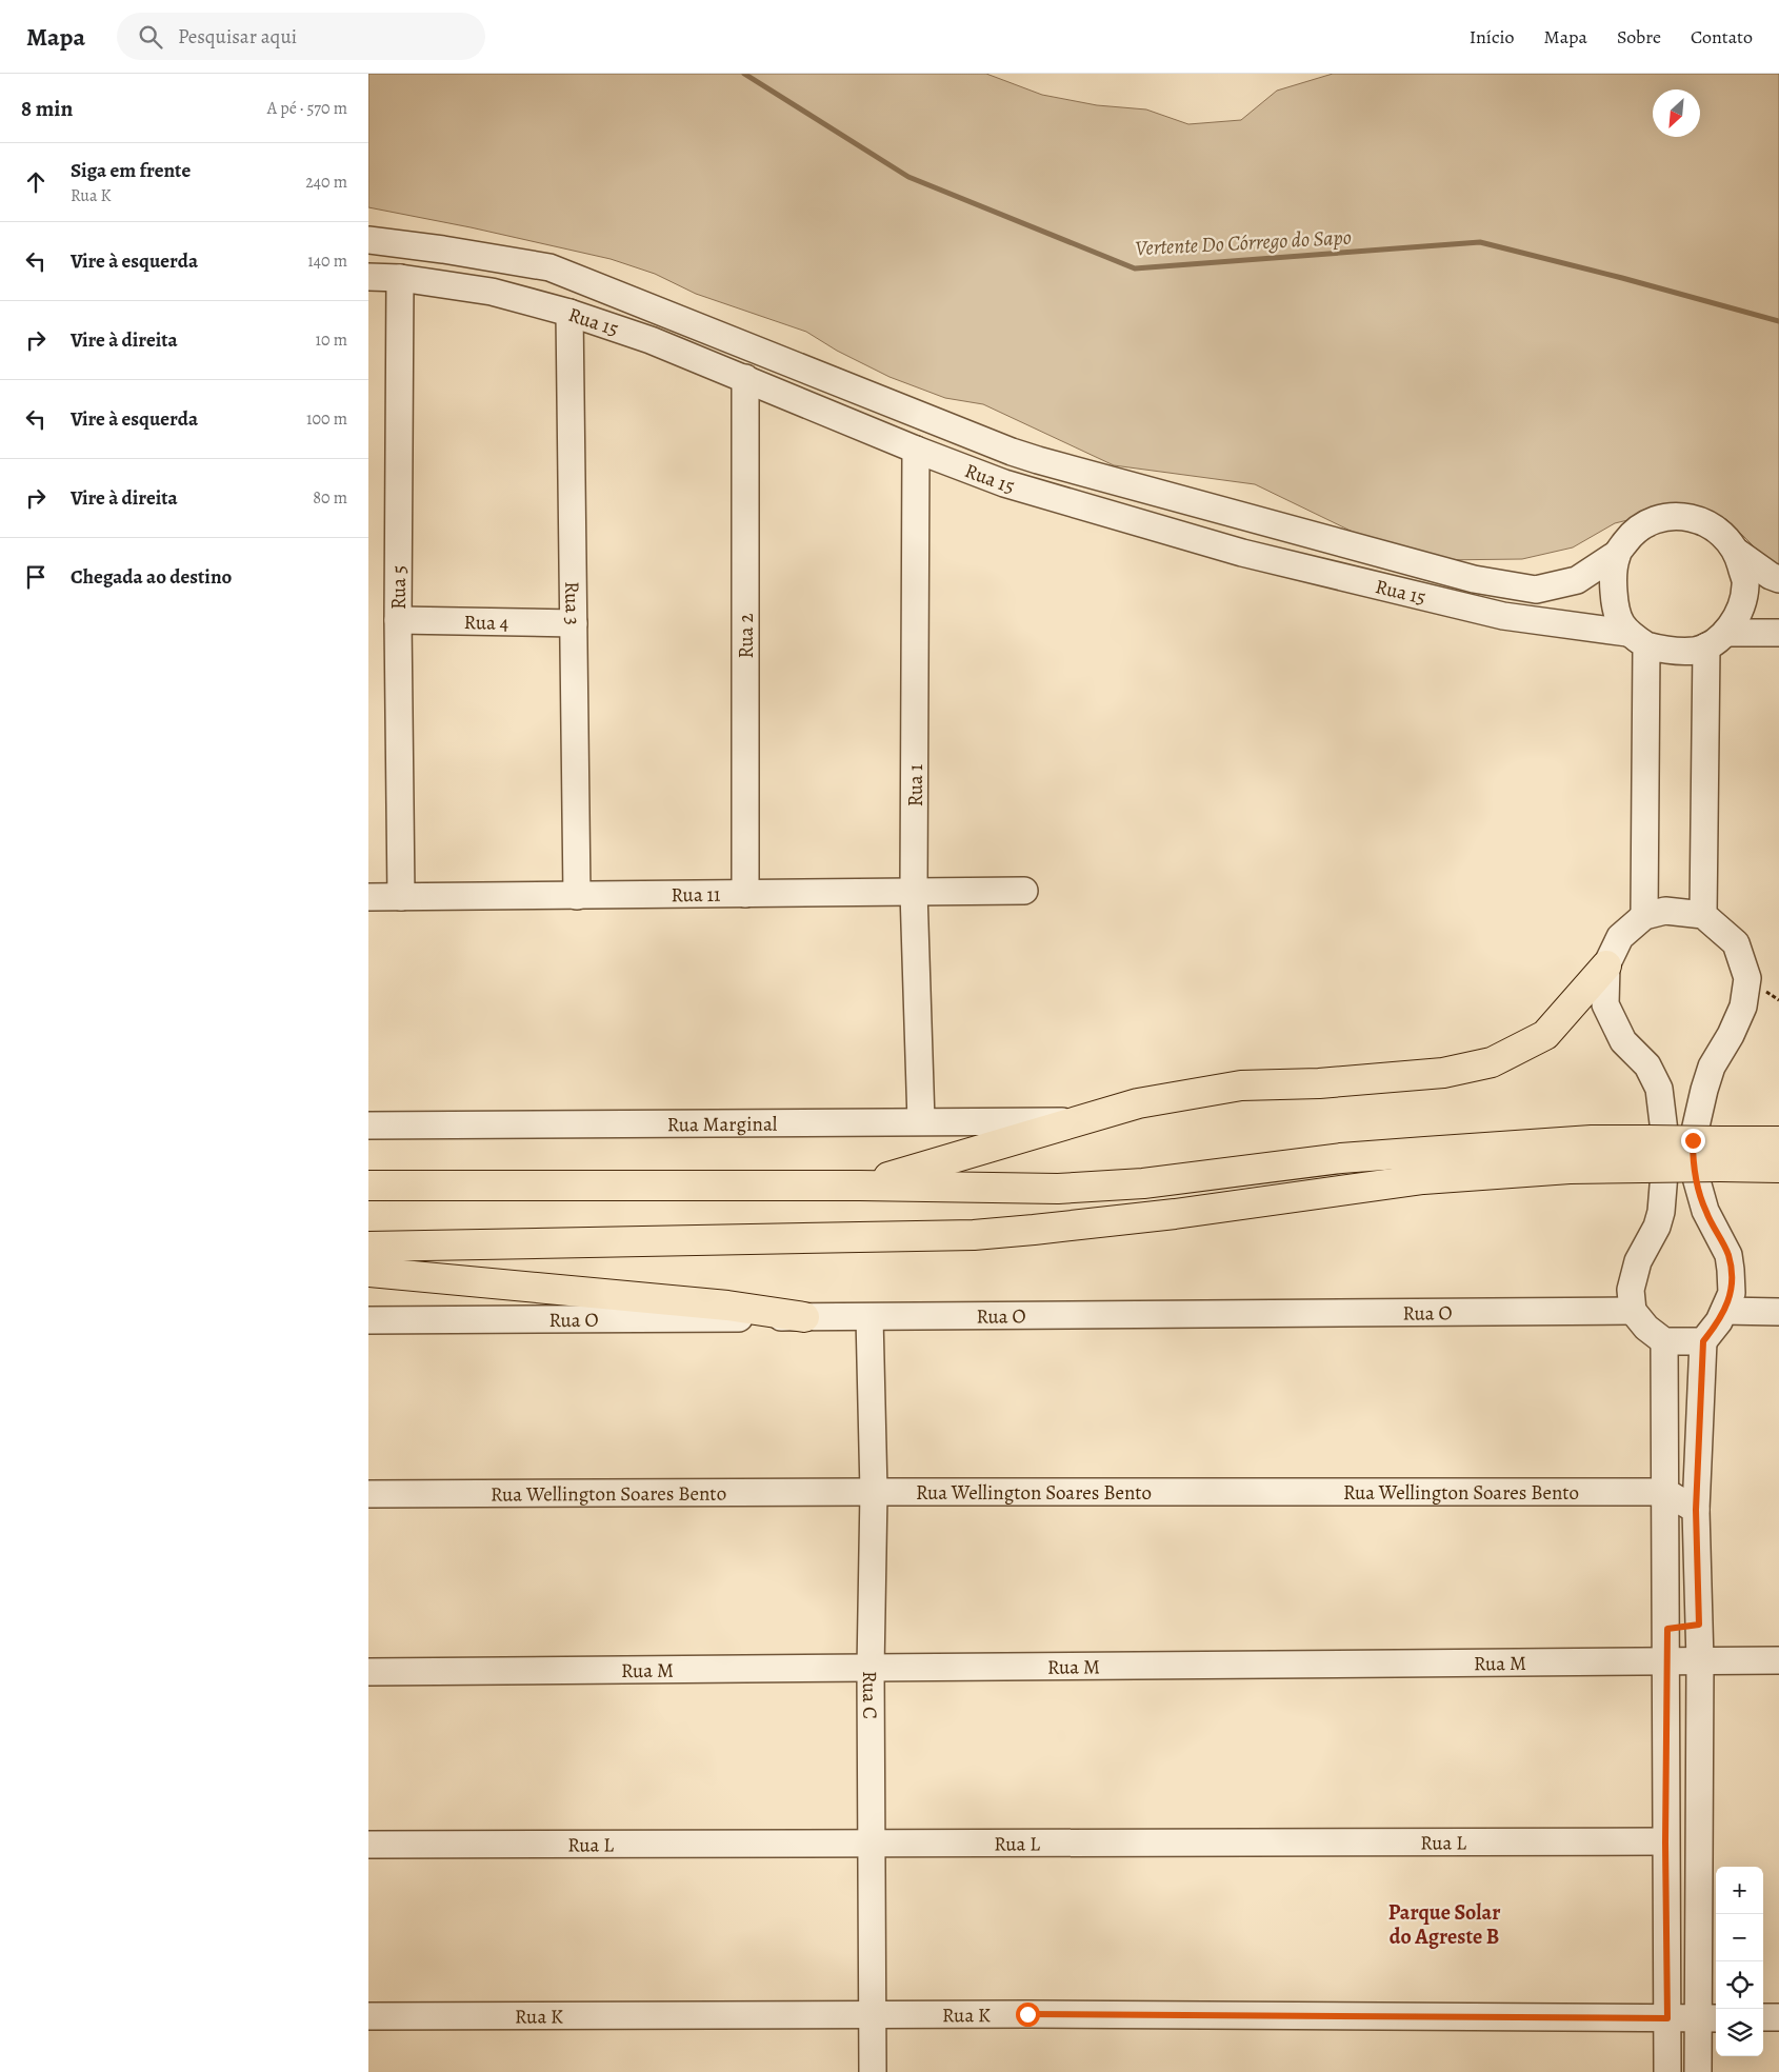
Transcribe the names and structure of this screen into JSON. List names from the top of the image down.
{
  "streets": {
    "street": [
      "Rua 15",
      "Rua 5",
      "Rua 3",
      "Rua 4",
      "Rua 2",
      "Rua 1",
      "Rua 11",
      "Rua Marginal",
      "Rua O",
      "Rua Wellington Soares Bento",
      "Rua M",
      "Rua C",
      "Rua L",
      "Rua K"
    ]
  },
  "crossings": [
    ["Rua 15", "Rua 5"],
    ["Rua 15", "Rua 3"],
    ["Rua 15", "Rua 2"],
    ["Rua 15", "Rua 1"],
    ["Rua 5", "Rua 4"],
    ["Rua 5", "Rua 11"],
    ["Rua 3", "Rua 4"],
    ["Rua 3", "Rua 11"],
    ["Rua 2", "Rua 11"],
    ["Rua 1", "Rua 11"],
    ["Rua 1", "Rua Marginal"],
    ["Rua O", "Rua C"],
    ["Rua Wellington Soares Bento", "Rua C"],
    ["Rua M", "Rua C"],
    ["Rua C", "Rua L"],
    ["Rua C", "Rua K"]
  ],
  "districts": ["Parque Solar do Agreste B"],
  "water": ["Vertente Do Córrego do Sapo"],
  "north": "bottom left",
  "page": {
    "header": "Mapa",
    "search": "Pesquisar aqui",
    "nav": [
      "Início",
      "Mapa",
      "Sobre",
      "Contato"
    ],
    "heading": ["8 min", "A pé · 570 m"],
    "list": [
      ["Siga em frente", "Rua K", "240 m"],
      ["Vire à esquerda", "140 m"],
      ["Vire à direita", "10 m"],
      ["Vire à esquerda", "100 m"],
      ["Vire à direita", "80 m"],
      "Chegada ao destino"
    ],
    "map_buttons": ["+", "−"]
  }
}
